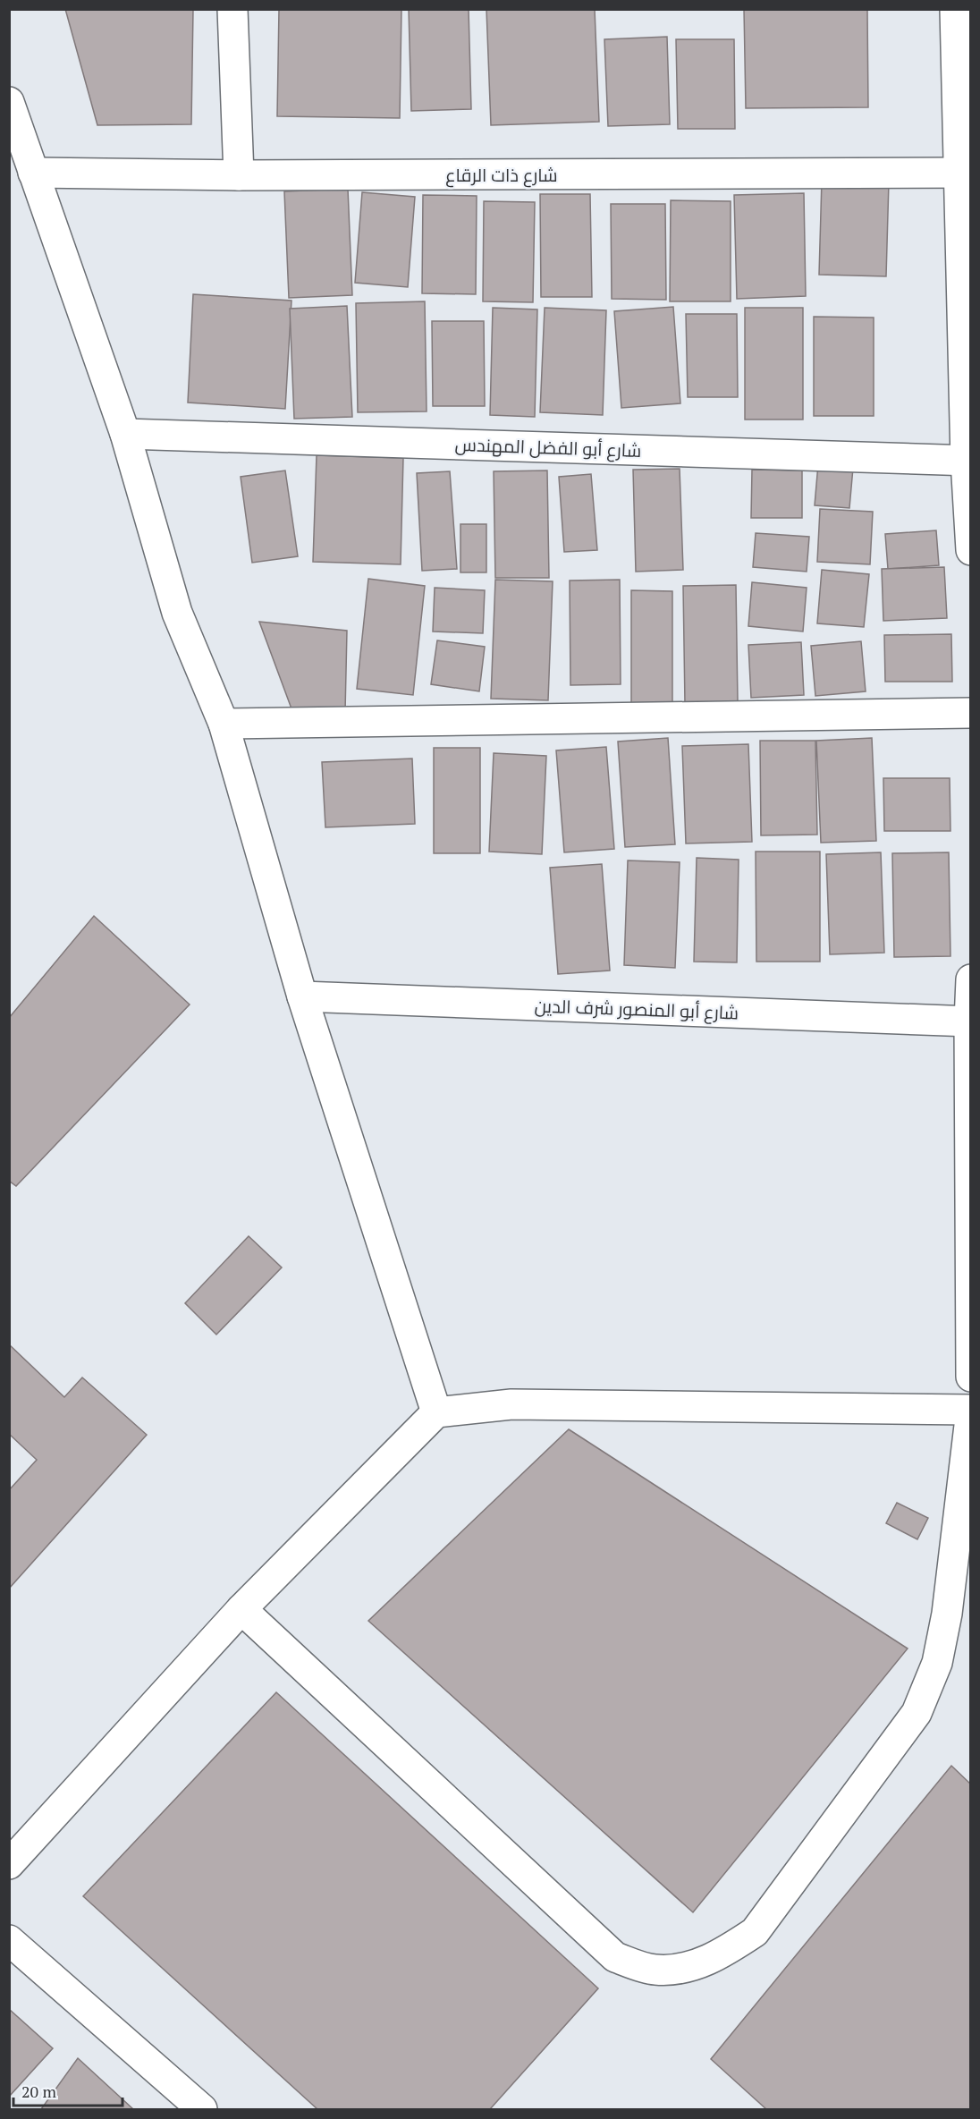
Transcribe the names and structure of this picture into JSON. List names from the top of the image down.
{
  "streets": {
    "street": ["شارع ذات الرقاع", "شارع أبو الفضل المهندس", "شارع أبو المنصور شرف الدين"]
  },
  "scale_bar": "20 m"
}
